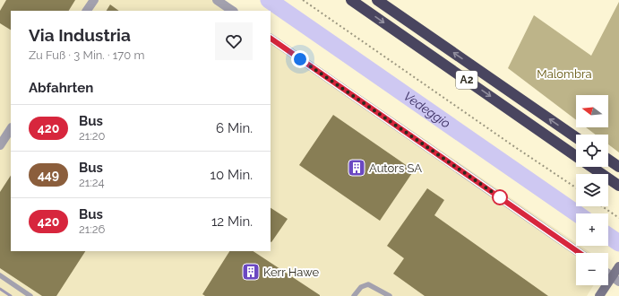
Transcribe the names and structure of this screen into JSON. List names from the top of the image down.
{
  "streets": {
    "highway": ["A2"]
  },
  "water": ["Vedeggio"],
  "parks": ["Malombra"],
  "places": {
    "building": ["Autors SA", "Kerr Hawe"]
  },
  "lines": ["bus line 420"],
  "north": "left",
  "page": {
    "heading": [
      ["Via Industria", "Zu Fuß · 3 Min. · 170 m"],
      "Abfahrten"
    ],
    "map_buttons": ["+", "−"],
    "list": [
      {
        "mark": "420",
        "name": "Bus",
        "note": "21:20",
        "value": "6 Min."
      },
      {
        "mark": "449",
        "name": "Bus",
        "note": "21:24",
        "value": "10 Min."
      },
      {
        "mark": "420",
        "name": "Bus",
        "note": "21:26",
        "value": "12 Min."
      }
    ]
  }
}
